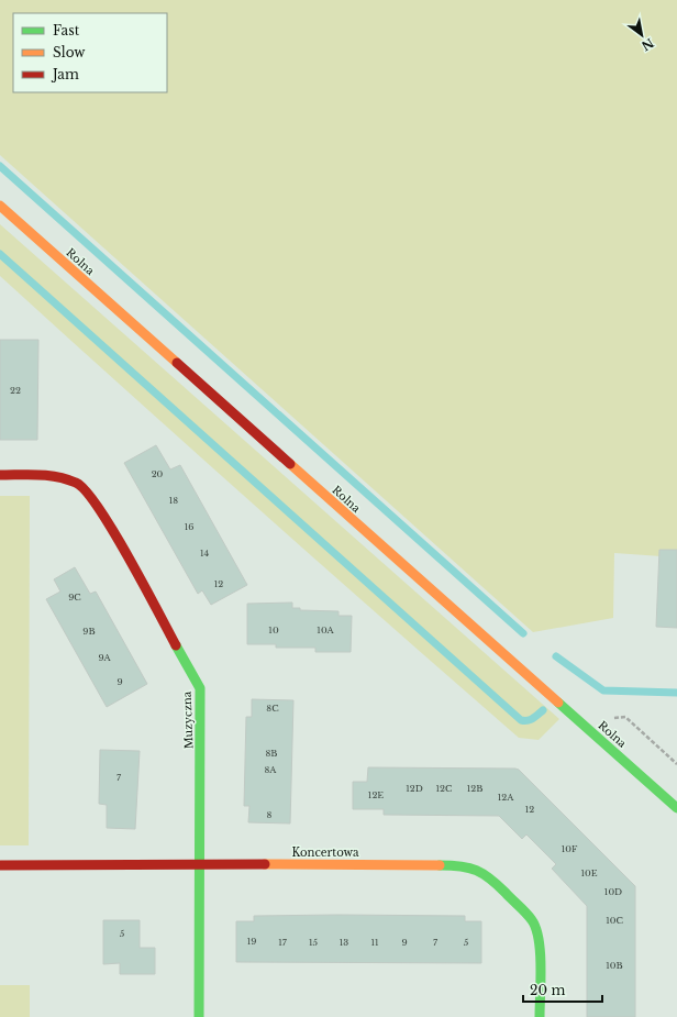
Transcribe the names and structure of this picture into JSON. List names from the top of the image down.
{
  "streets": {
    "street": ["Rolna", "Muzyczna", "Koncertowa"]
  },
  "crossings": [
    ["Muzyczna", "Koncertowa"]
  ],
  "house_numbers": [
    "22",
    "20",
    "18",
    "16",
    "14",
    "12",
    "9C",
    "10",
    "10A",
    "9B",
    "9A",
    "9",
    "8C",
    "8B",
    "8A",
    "7",
    "12D",
    "12C",
    "12B",
    "12E",
    "12A",
    "12",
    "8",
    "10F",
    "10E",
    "10D",
    "10C",
    "5",
    "19",
    "17",
    "15",
    "13",
    "11",
    "9",
    "7",
    "5",
    "10B"
  ],
  "legend": ["Fast", "Slow", "Jam"],
  "scale_bar": "20 m",
  "north": "bottom right"
}
